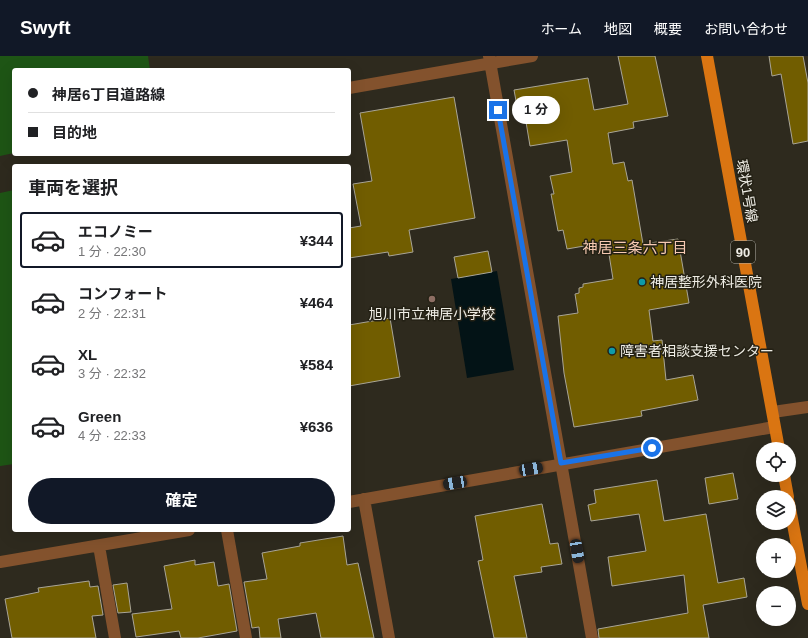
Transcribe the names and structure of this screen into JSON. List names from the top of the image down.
{
  "streets": {
    "main road": ["環状1号線", "90"]
  },
  "districts": ["神居三条六丁目"],
  "places": ["神居整形外科医院", "旭川市立神居小学校", "障害者相談支援センター"],
  "page": {
    "header": "Swyft",
    "nav": [
      "ホーム",
      "地図",
      "概要",
      "お問い合わせ"
    ],
    "banner": ["神居6丁目道路線", "目的地"],
    "bubble": "1 分",
    "heading": "車両を選択",
    "list": [
      {
        "name": "エコノミー",
        "note": "1 分 · 22:30",
        "value": "¥344"
      },
      {
        "name": "コンフォート",
        "note": "2 分 · 22:31",
        "value": "¥464"
      },
      {
        "name": "XL",
        "note": "3 分 · 22:32",
        "value": "¥584"
      },
      {
        "name": "Green",
        "note": "4 分 · 22:33",
        "value": "¥636"
      }
    ],
    "map_buttons": ["+", "−"],
    "buttons": "確定"
  }
}
